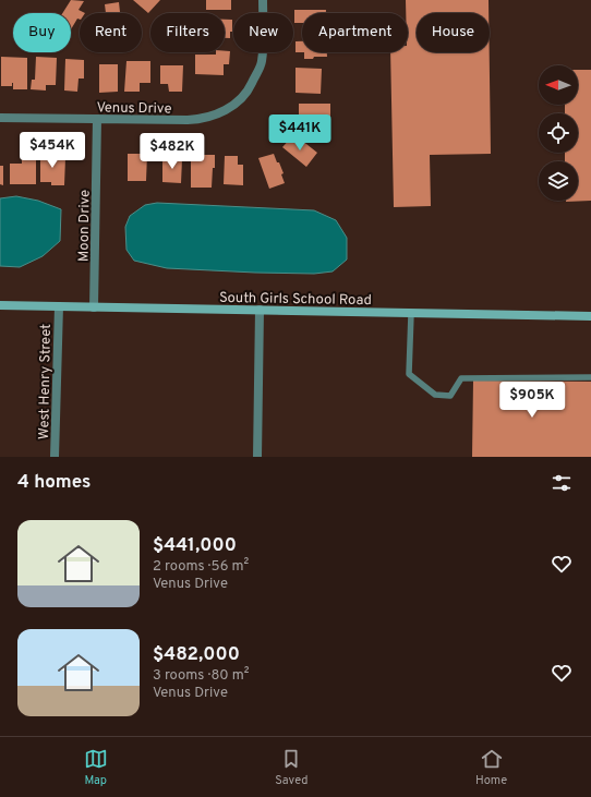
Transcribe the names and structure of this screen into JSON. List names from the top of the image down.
{
  "streets": {
    "main road": ["South Girls School Road"],
    "street": ["Venus Drive", "Moon Drive", "West Henry Street"]
  },
  "crossings": [
    ["Venus Drive", "Moon Drive"],
    ["Moon Drive", "South Girls School Road"],
    ["South Girls School Road", "West Henry Street"]
  ],
  "north": "left",
  "page": {
    "chip": [
      "Buy",
      "Rent",
      "Filters",
      "New",
      "Apartment",
      "House"
    ],
    "price": [
      "$441K",
      "$454K",
      "$482K",
      "$905K"
    ],
    "heading": "4 homes",
    "list": [
      {
        "name": "$441,000",
        "note": "2 rooms · 56 m² · Venus Drive"
      },
      {
        "name": "$482,000",
        "note": "3 rooms · 80 m² · Venus Drive"
      }
    ],
    "tabs": ["Map", "Saved", "Home"]
  }
}
